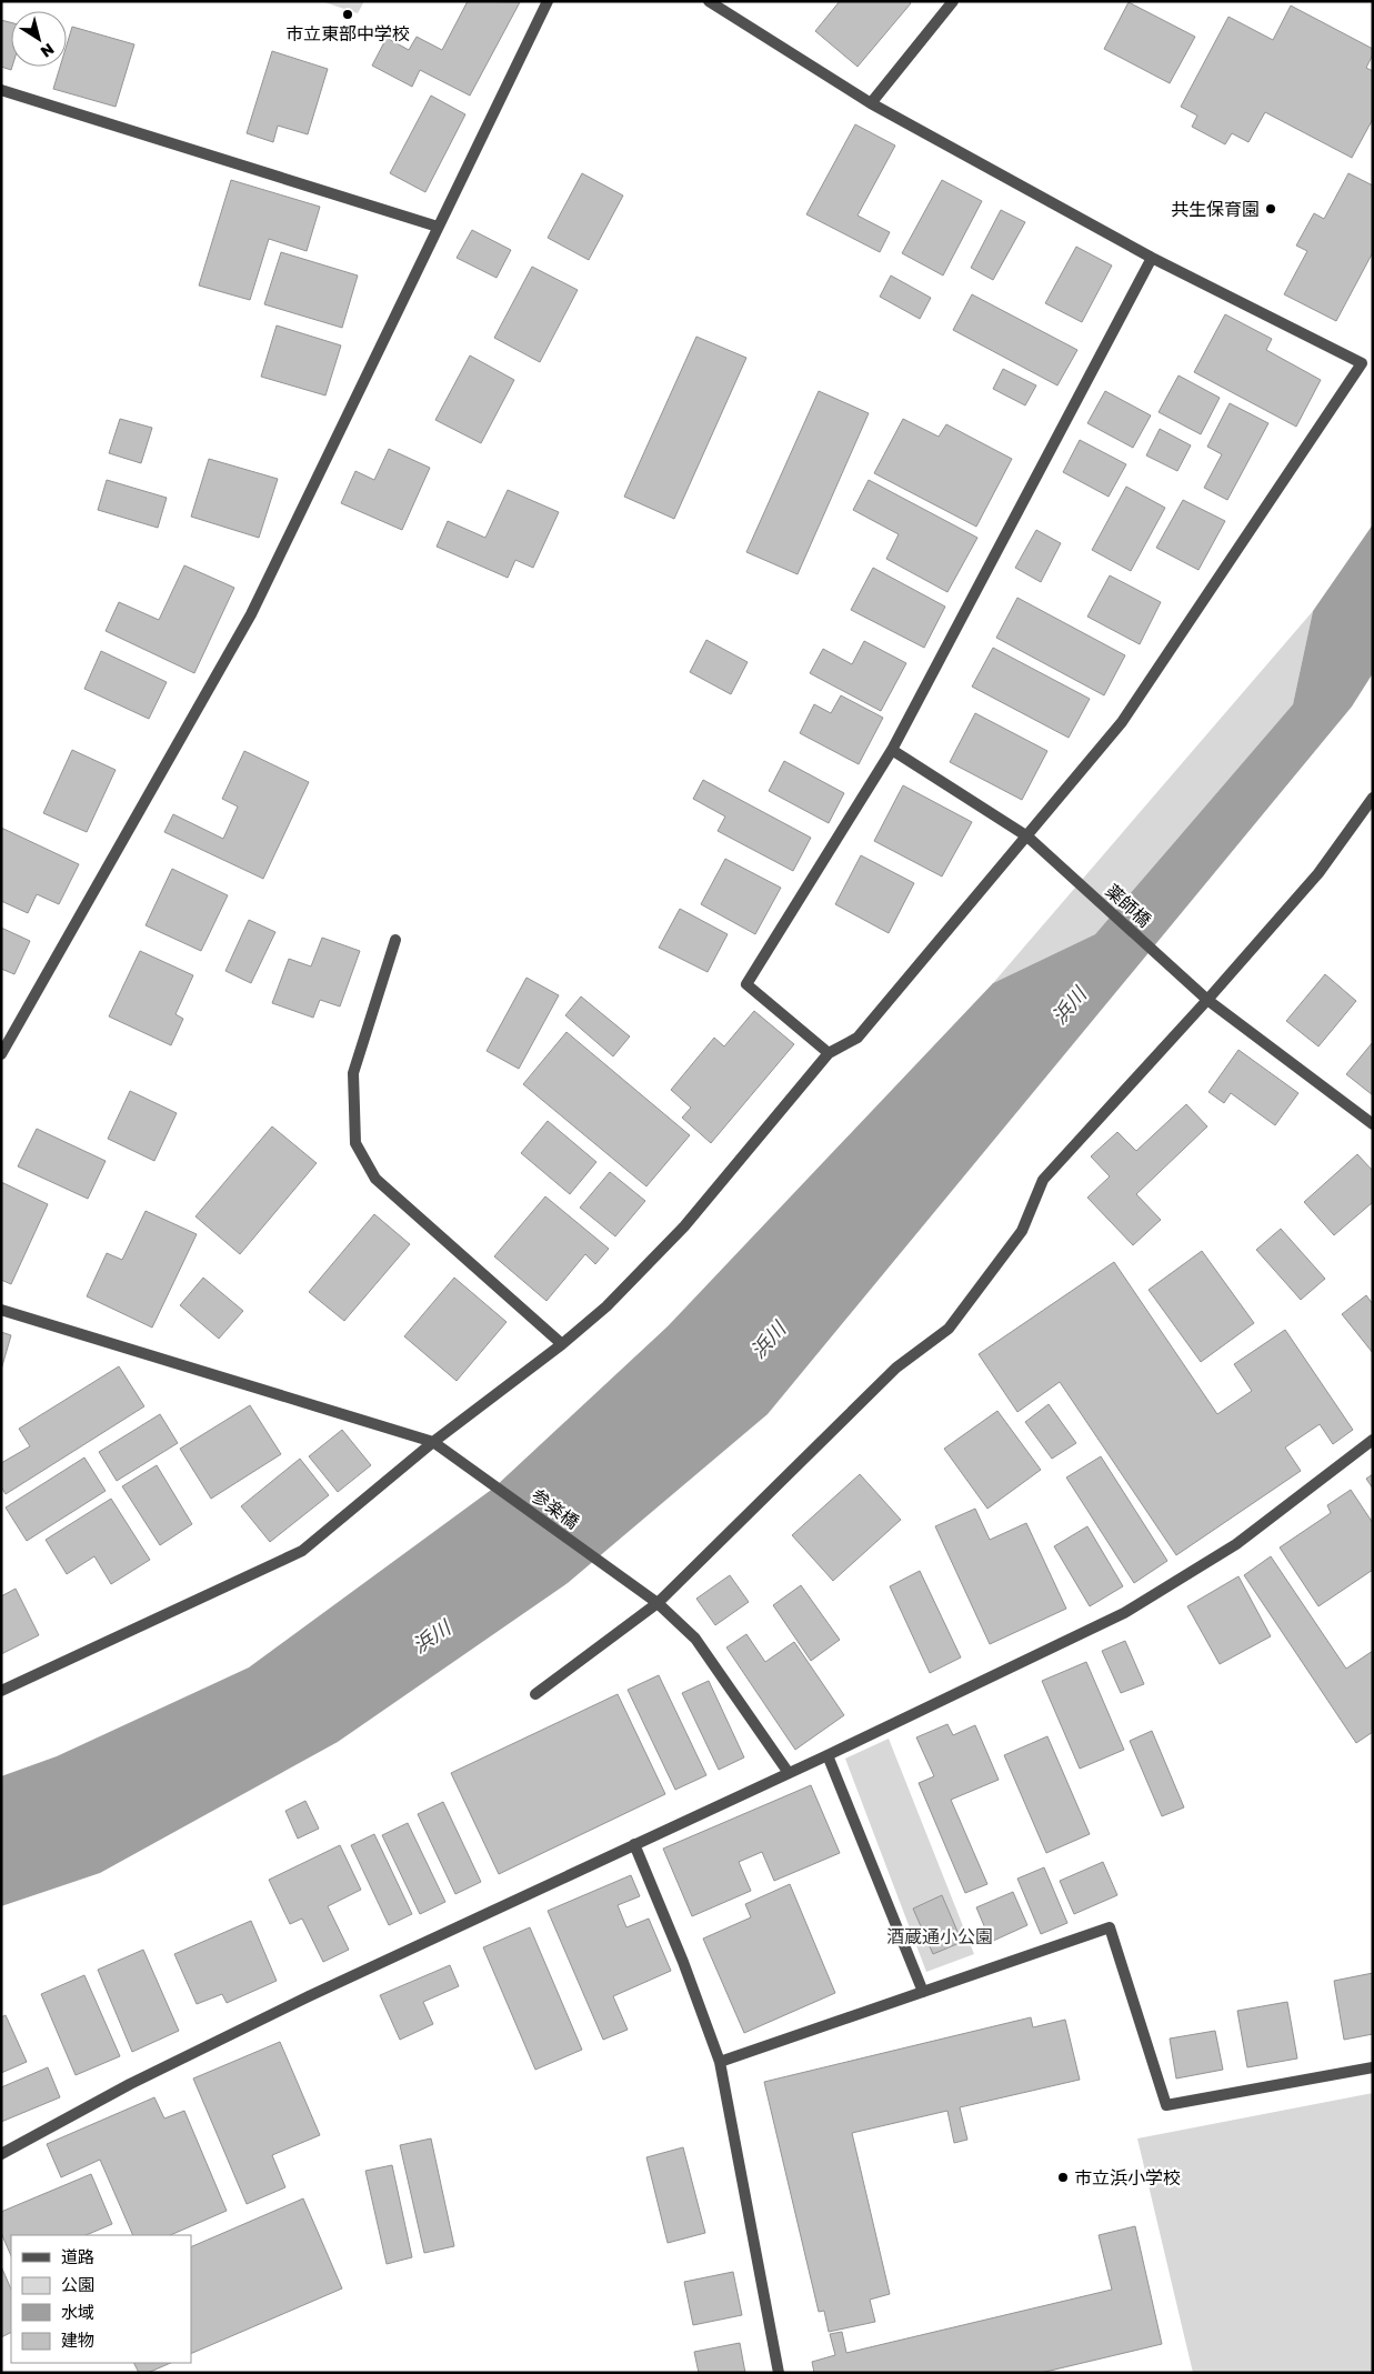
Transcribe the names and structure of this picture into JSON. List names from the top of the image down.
{
  "streets": {
    "street": ["薬師橋", "参楽橋"]
  },
  "water": ["浜川"],
  "parks": ["酒蔵通小公園"],
  "places": ["市立東部中学校", "共生保育園", "市立浜小学校"],
  "legend": [
    "道路",
    "公園",
    "水域",
    "建物"
  ],
  "north": "bottom right"
}
